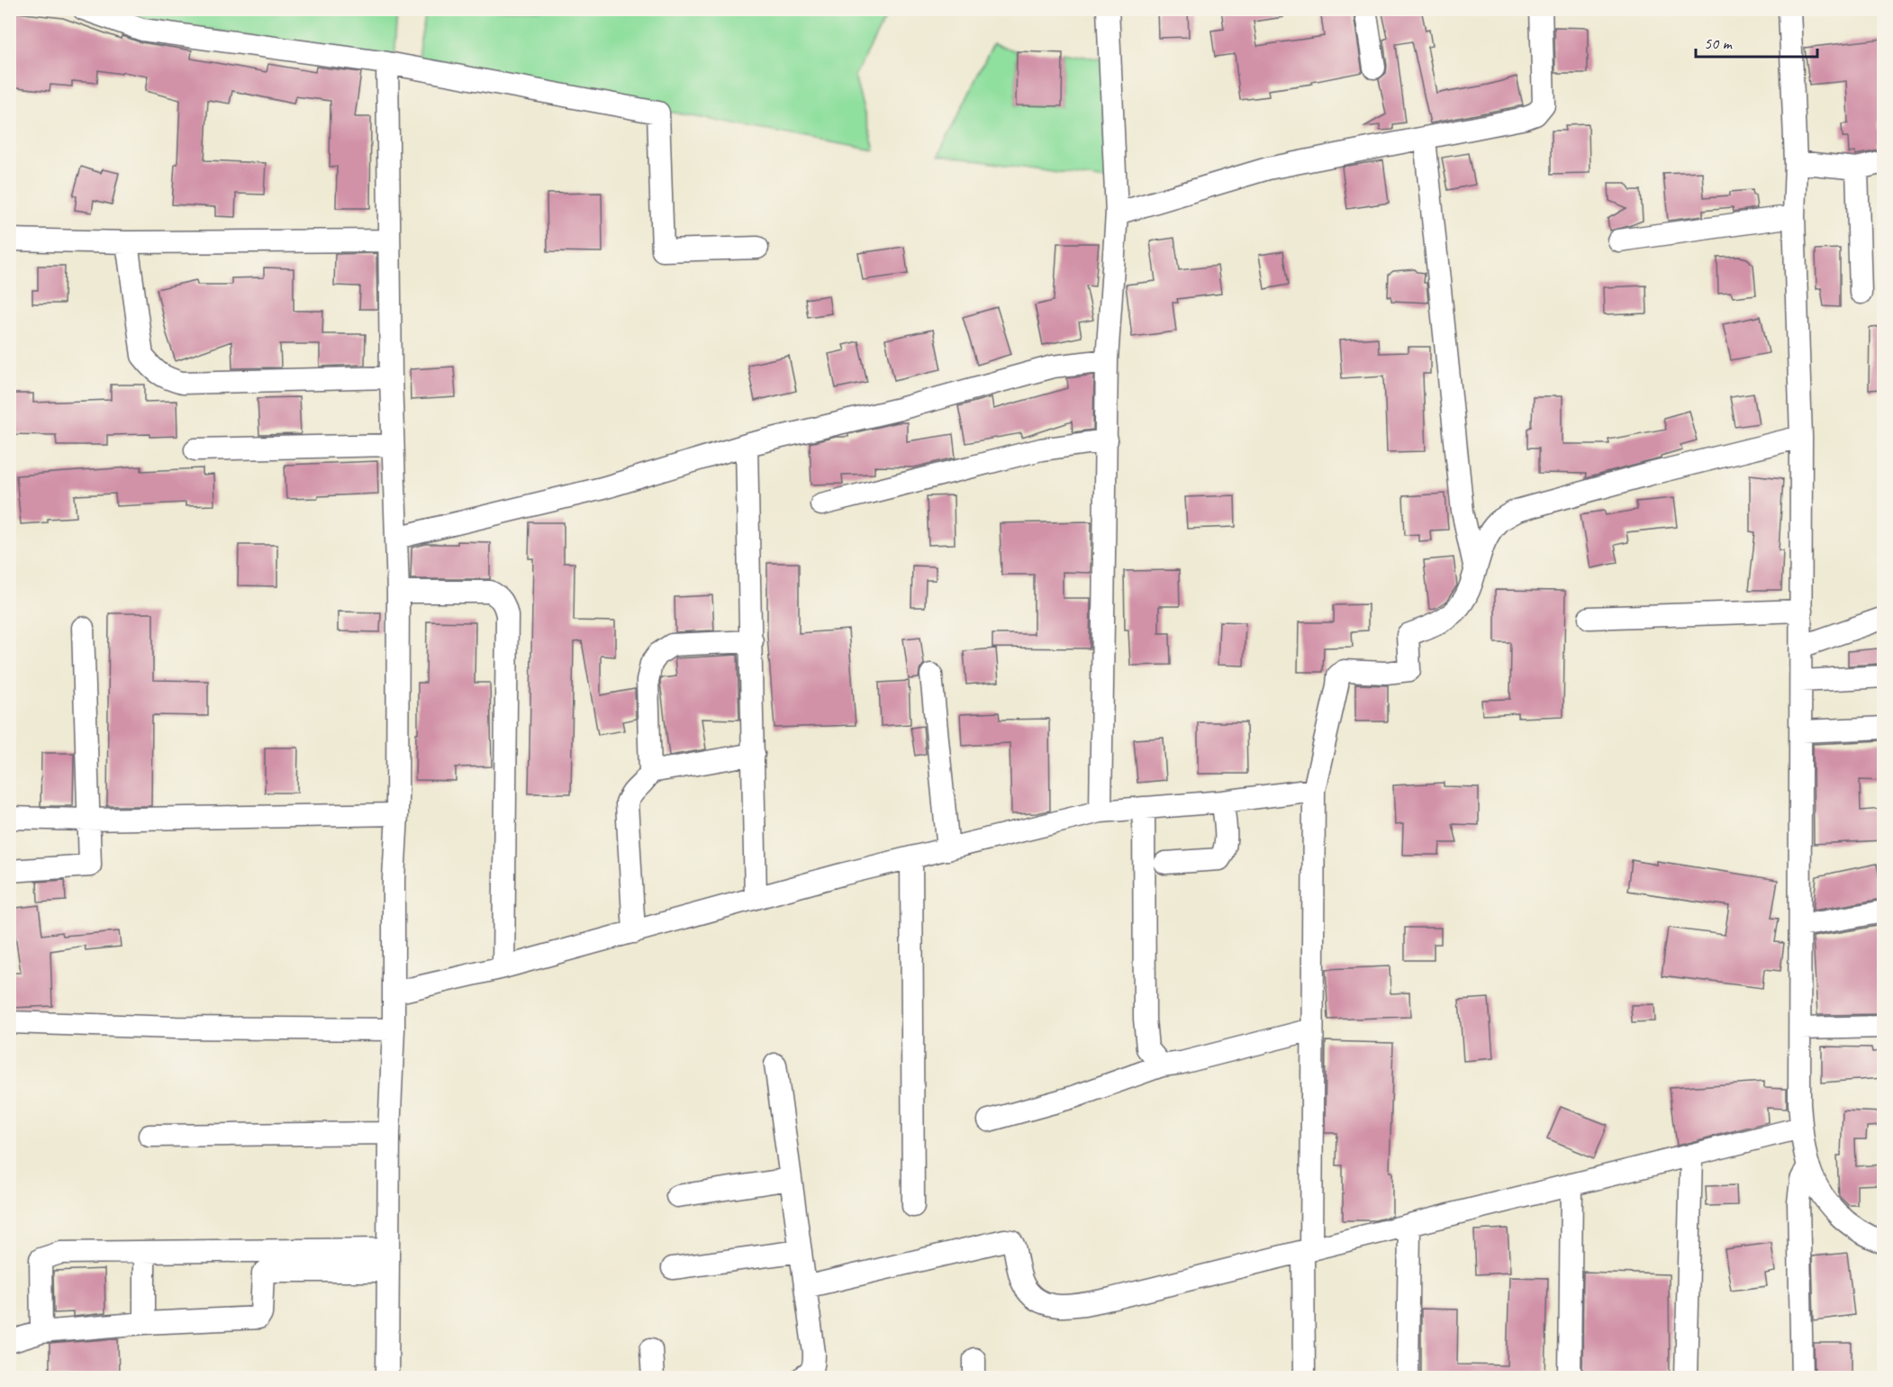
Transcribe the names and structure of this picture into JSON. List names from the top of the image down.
{
  "scale_bar": "50 m"
}
